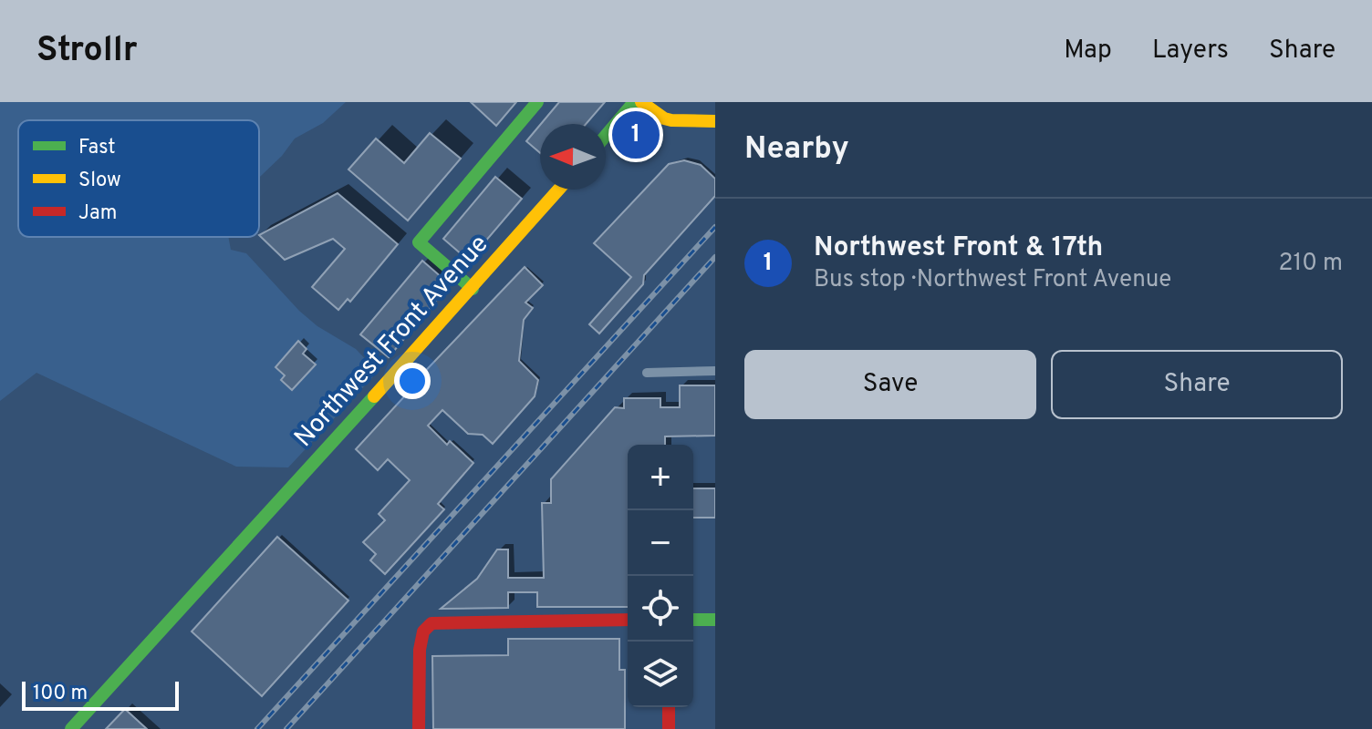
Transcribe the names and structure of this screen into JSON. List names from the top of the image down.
{
  "streets": {
    "main road": ["Northwest Front Avenue"]
  },
  "legend": ["Fast", "Slow", "Jam"],
  "scale_bar": "100 m",
  "north": "left",
  "page": {
    "header": "Strollr",
    "nav": ["Map", "Layers", "Share"],
    "heading": "Nearby",
    "pins": "1",
    "list": [
      {
        "mark": "1",
        "name": "Northwest Front & 17th",
        "note": "Bus stop · Northwest Front Avenue",
        "value": "210 m"
      }
    ],
    "buttons": ["Save", "Share"],
    "map_buttons": ["+", "−"],
    "scale": "100 m"
  }
}
